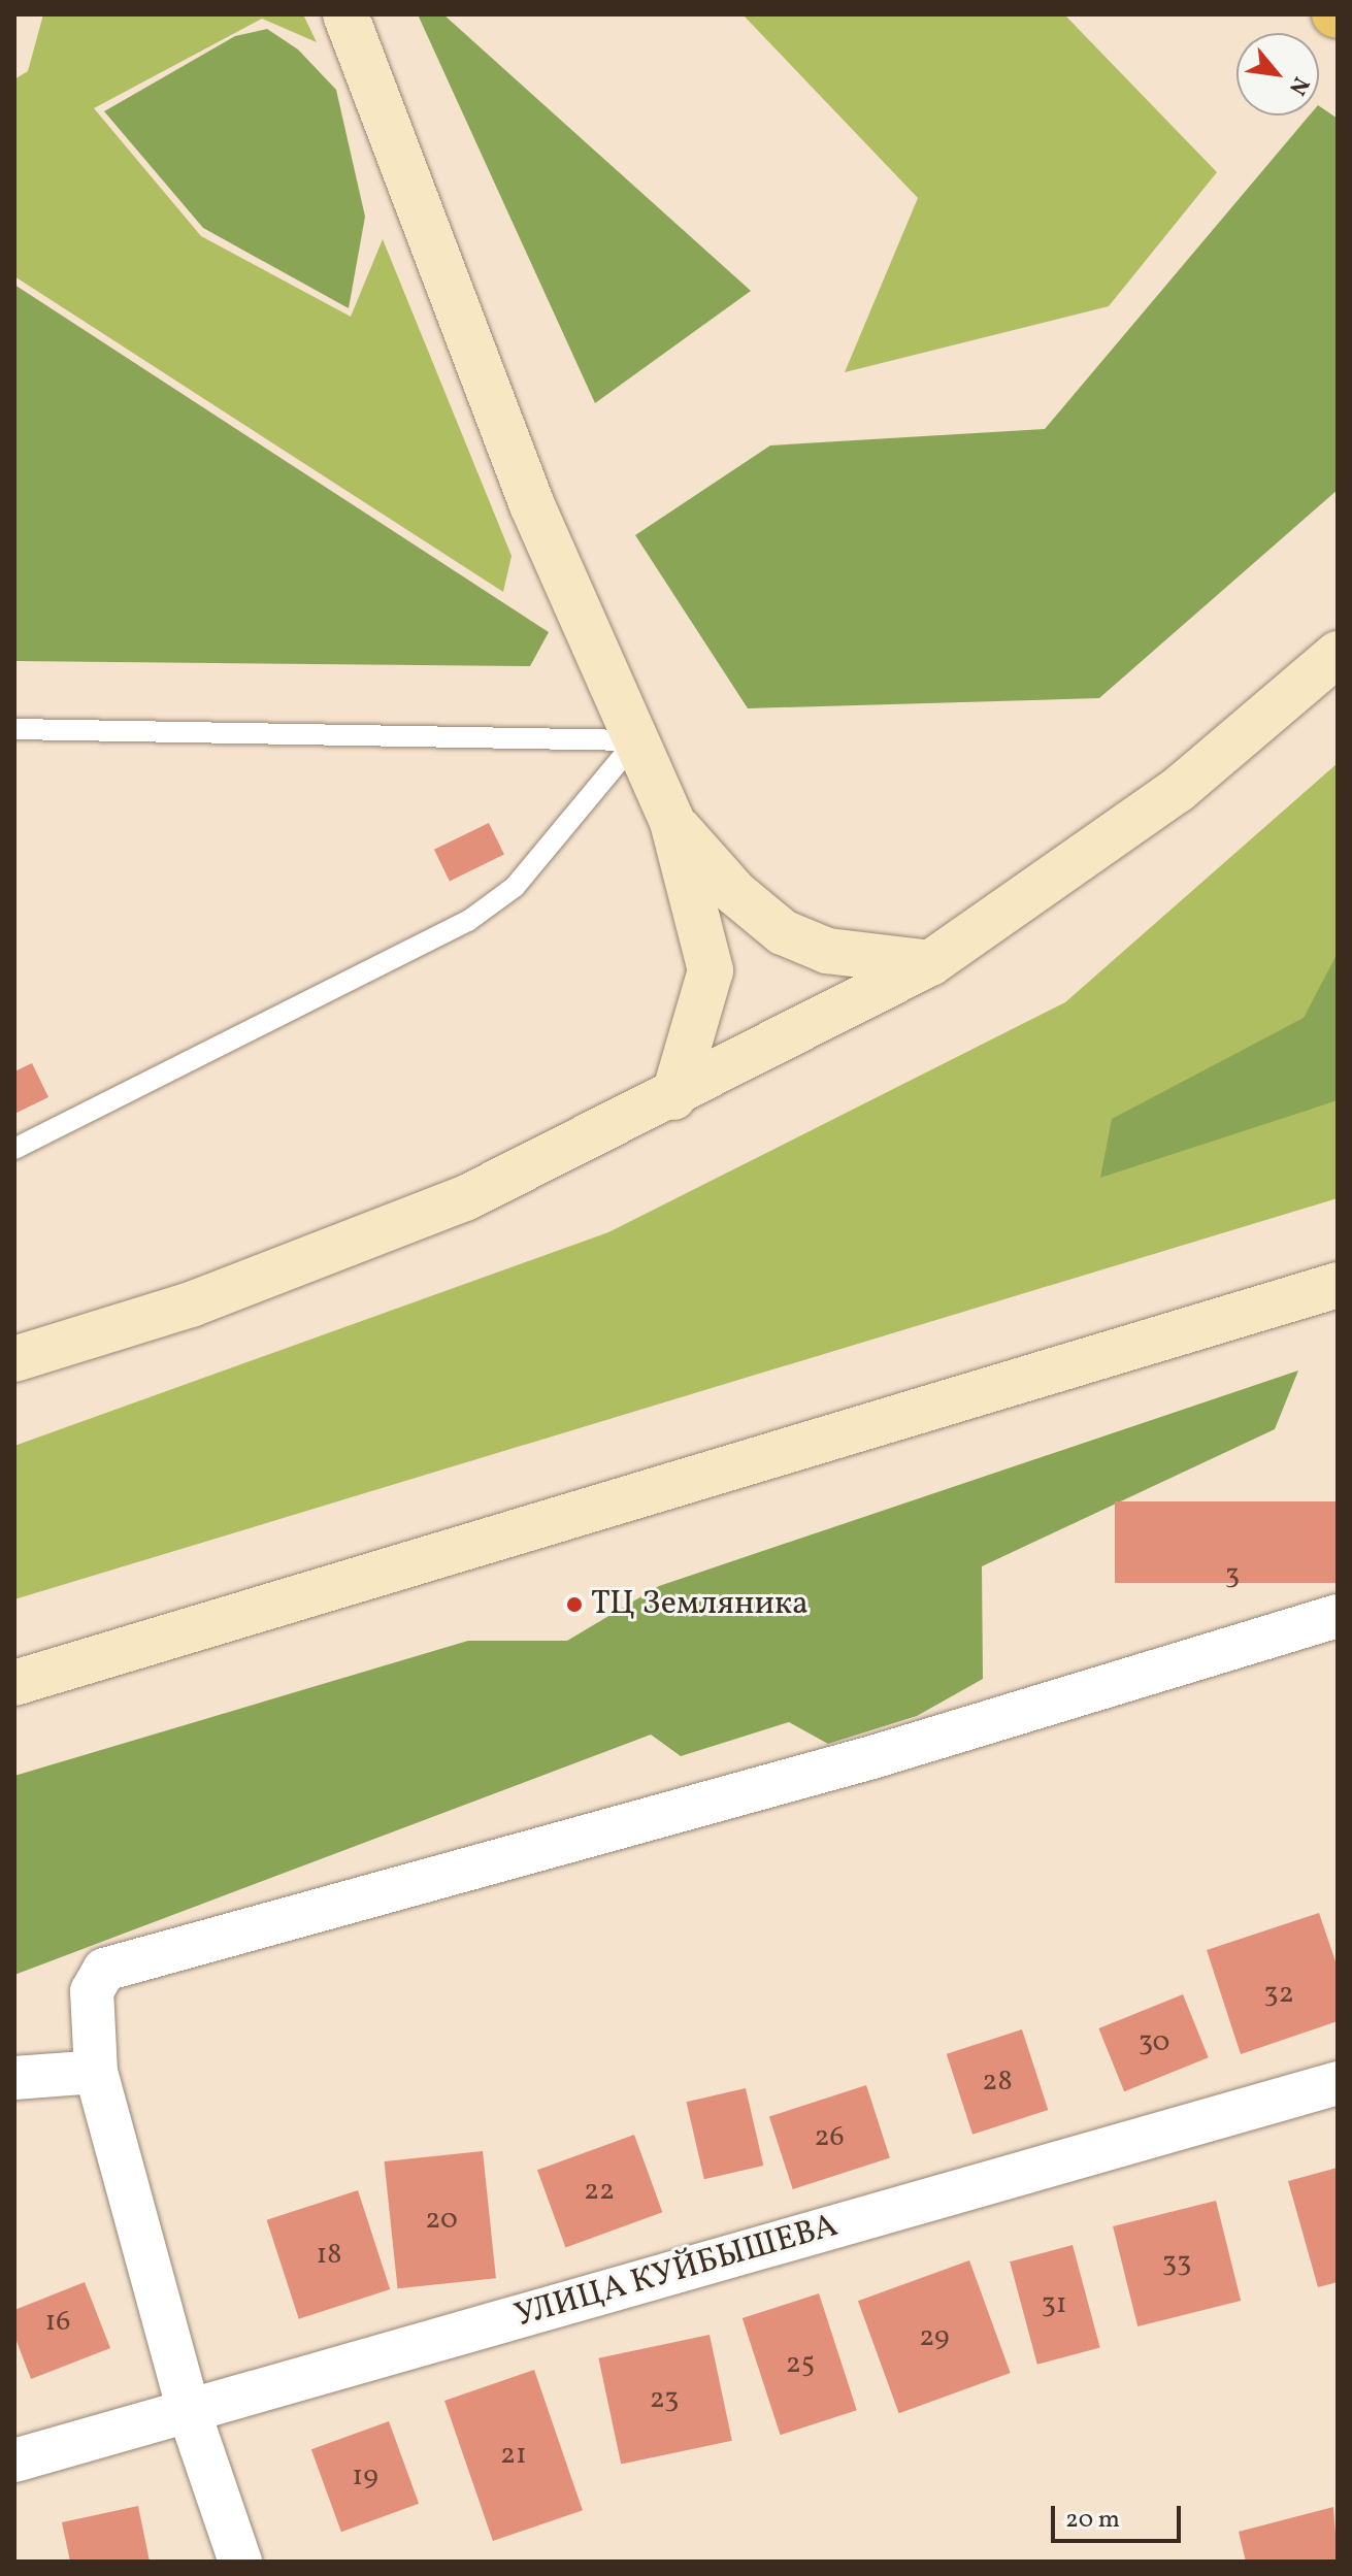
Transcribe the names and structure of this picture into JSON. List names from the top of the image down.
{
  "streets": {
    "street": ["УЛИЦА КУЙБЫШЕВА"]
  },
  "places": ["ТЦ Земляника"],
  "house_numbers": [
    "3",
    "32",
    "30",
    "28",
    "26",
    "22",
    "20",
    "18",
    "33",
    "31",
    "16",
    "29",
    "25",
    "23",
    "21",
    "19"
  ],
  "scale_bar": "20 m",
  "north": "bottom right"
}
